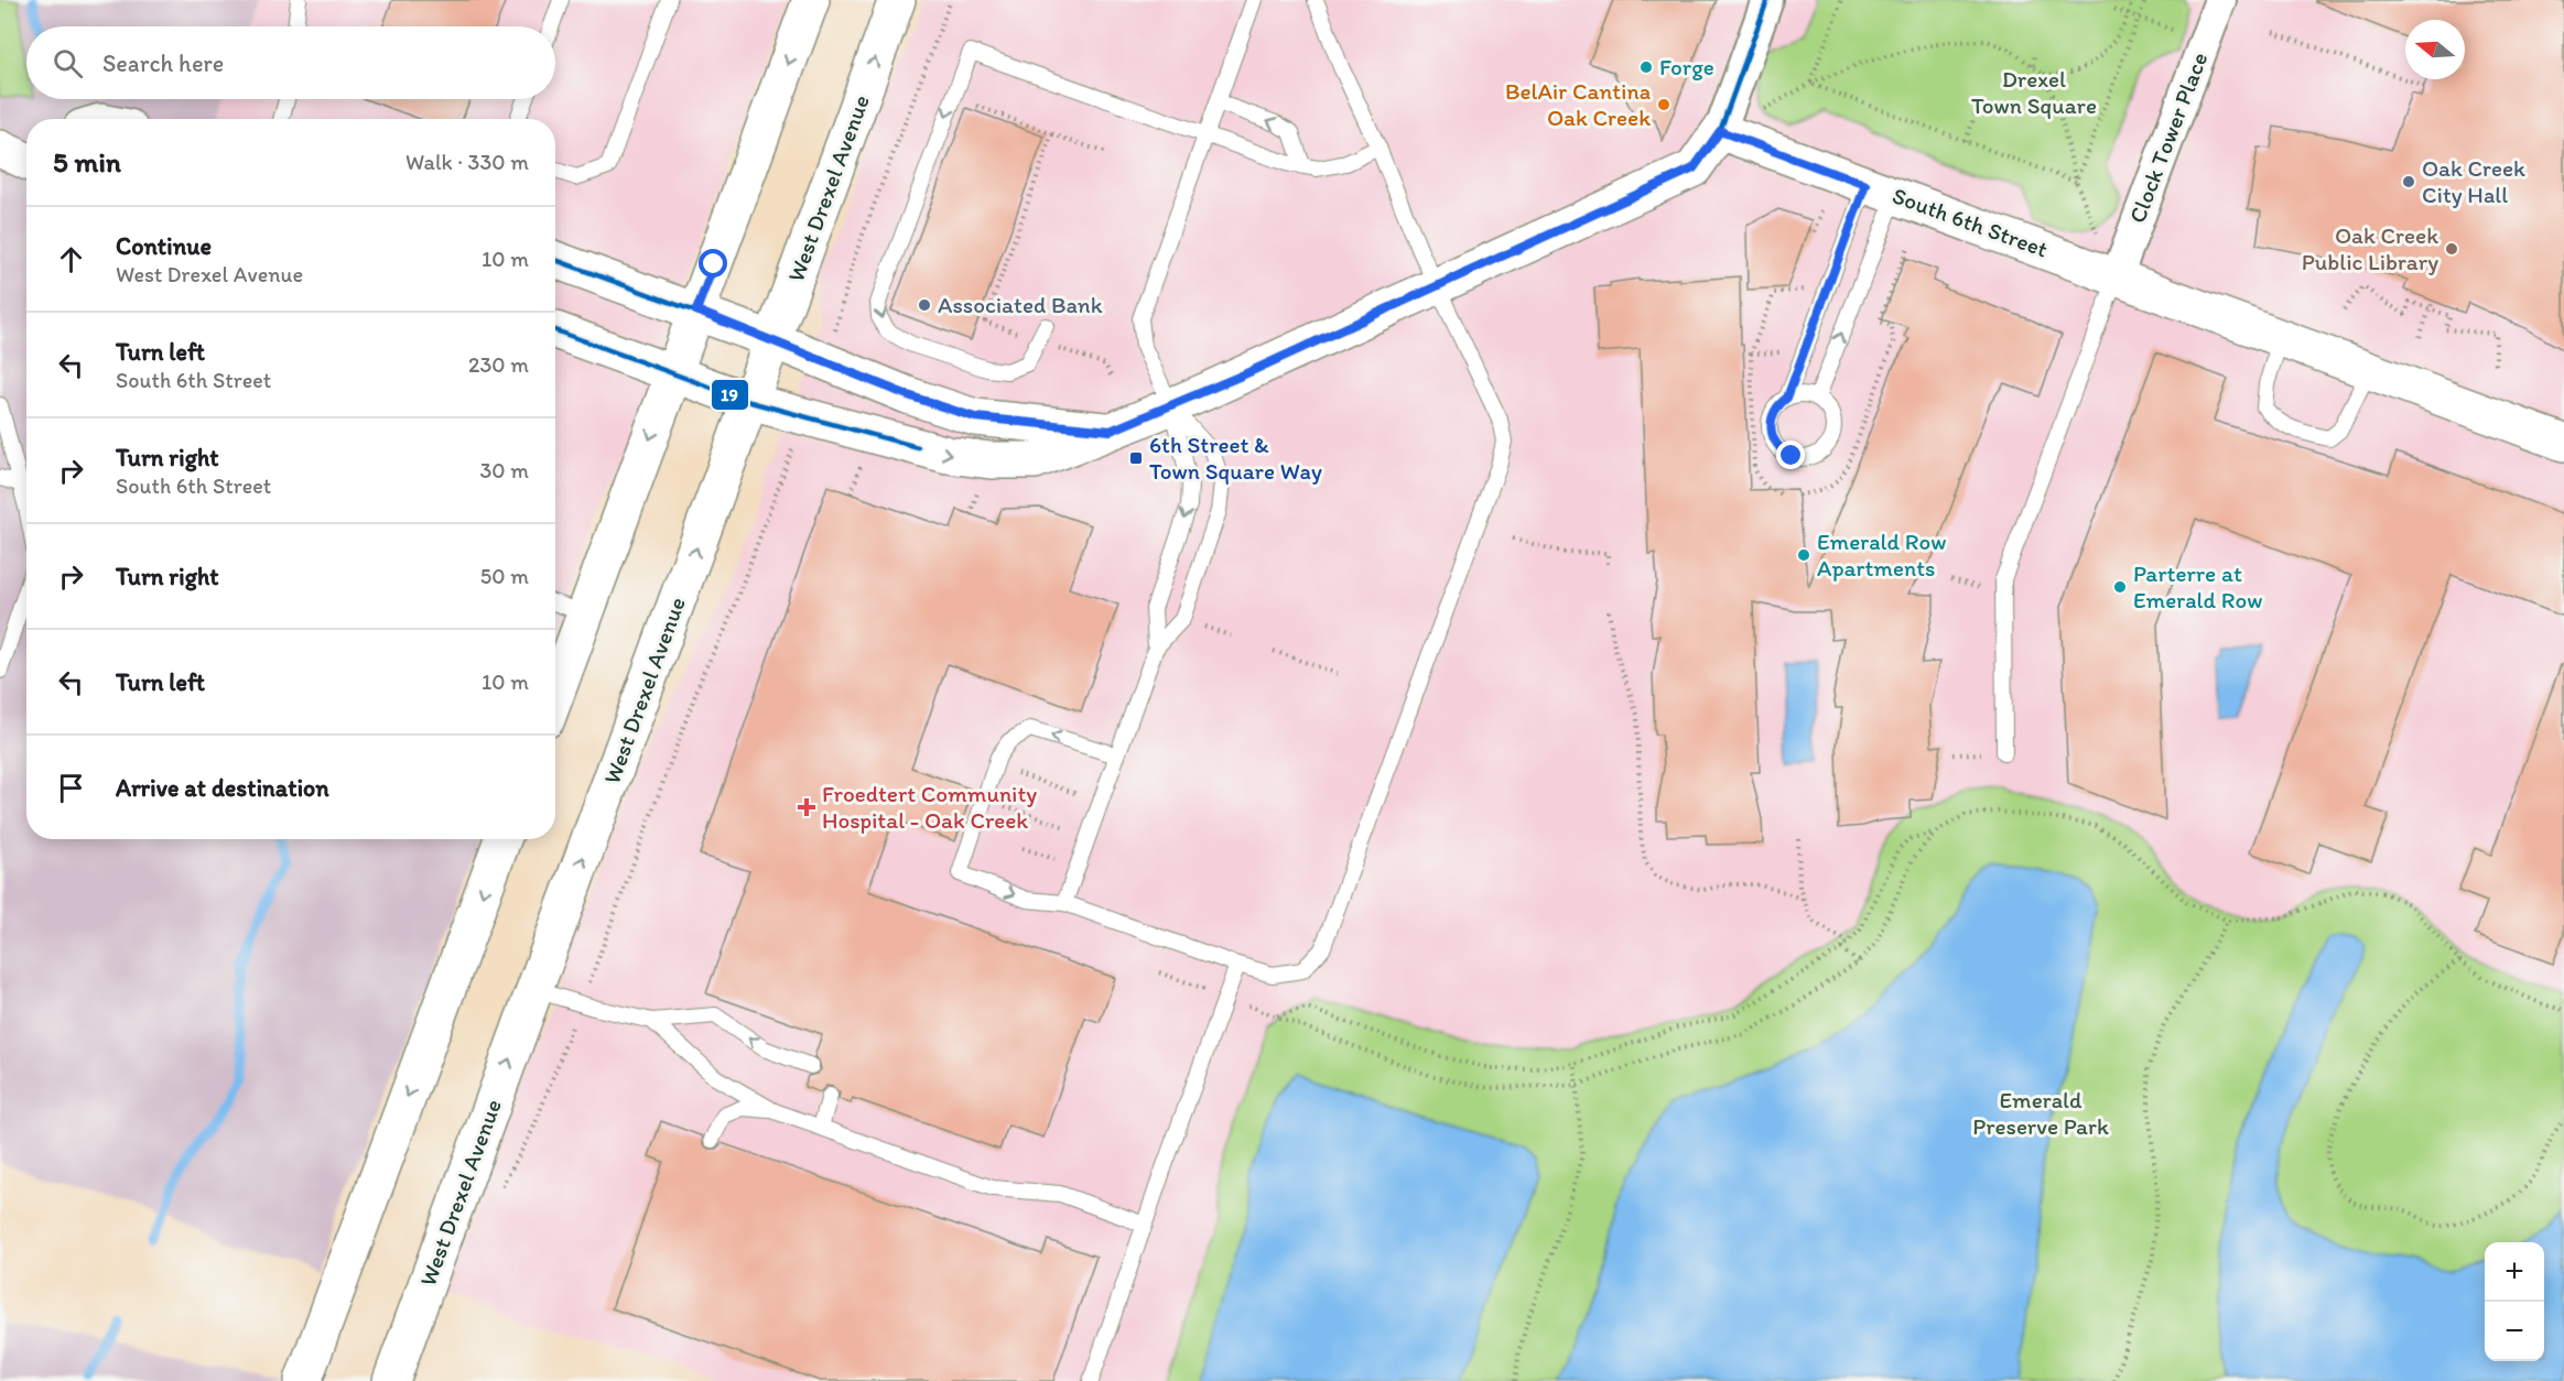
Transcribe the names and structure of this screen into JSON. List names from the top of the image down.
{
  "streets": {
    "street": ["Clock Tower Place", "West Drexel Avenue", "South 6th Street"]
  },
  "crossings": [
    ["Clock Tower Place", "South 6th Street"]
  ],
  "parks": ["Drexel Town Square", "Emerald Preserve Park"],
  "places": {
    "other": [
      "Forge",
      "BelAir Cantina Oak Creek",
      "Oak Creek City Hall",
      "Oak Creek Public Library",
      "Associated Bank",
      "Emerald Row Apartments",
      "Parterre at Emerald Row"
    ],
    "transit": ["6th Street & Town Square Way"],
    "health": ["Froedtert Community Hospital - Oak Creek"]
  },
  "lines": ["transit line 19"],
  "north": "left",
  "page": {
    "search": "Search here",
    "heading": ["5 min", "Walk · 330 m"],
    "list": [
      ["Continue", "West Drexel Avenue", "10 m"],
      ["Turn left", "South 6th Street", "230 m"],
      ["Turn right", "South 6th Street", "30 m"],
      ["Turn right", "50 m"],
      ["Turn left", "10 m"],
      "Arrive at destination"
    ],
    "map_buttons": ["+", "−"]
  }
}
